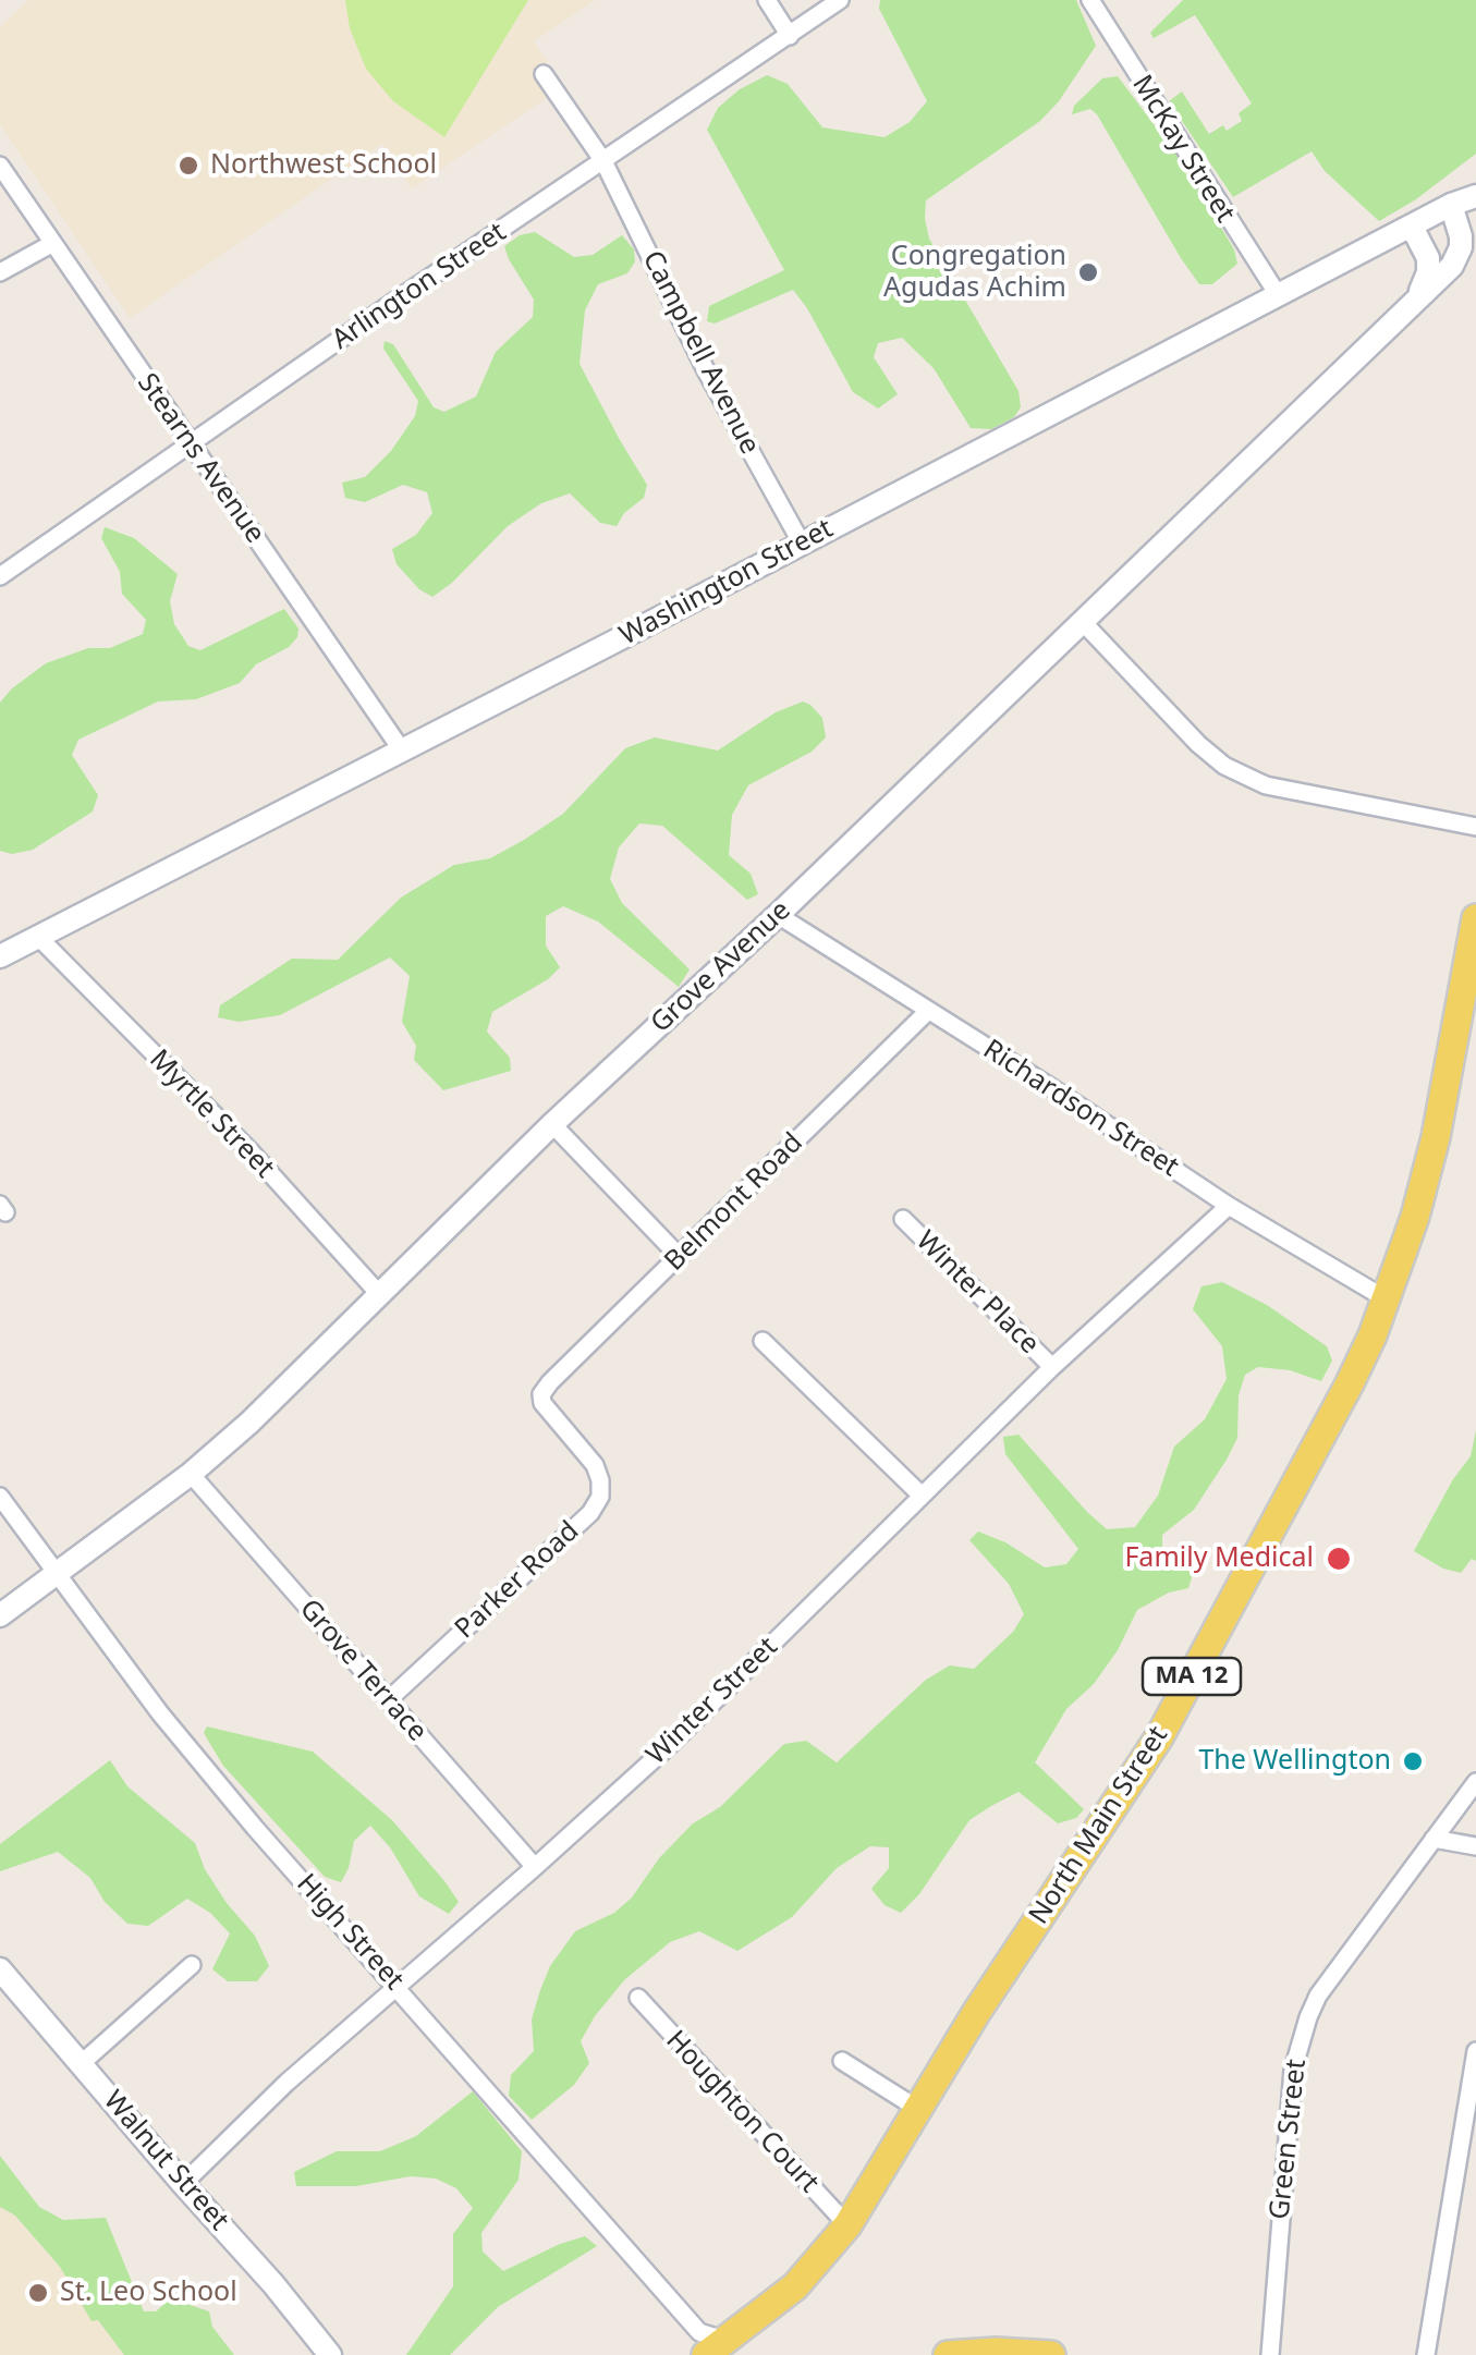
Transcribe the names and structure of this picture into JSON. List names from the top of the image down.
{
  "streets": {
    "main road": ["MA 12", "North Main Street"],
    "street": [
      "McKay Street",
      "Arlington Street",
      "Campbell Avenue",
      "Stearns Avenue",
      "Washington Street",
      "Grove Avenue",
      "Richardson Street",
      "Myrtle Street",
      "Belmont Road",
      "Winter Place",
      "Parker Road",
      "Grove Terrace",
      "Winter Street",
      "High Street",
      "Houghton Court",
      "Green Street",
      "Walnut Street"
    ]
  },
  "crossings": [
    ["McKay Street", "Washington Street"],
    ["Arlington Street", "Campbell Avenue"],
    ["Arlington Street", "Stearns Avenue"],
    ["Campbell Avenue", "Washington Street"],
    ["Stearns Avenue", "Washington Street"],
    ["Washington Street", "Grove Avenue"],
    ["Washington Street", "Myrtle Street"],
    ["Grove Avenue", "Richardson Street"],
    ["Grove Avenue", "Myrtle Street"],
    ["Grove Avenue", "Grove Terrace"],
    ["Grove Avenue", "High Street"],
    ["Richardson Street", "Belmont Road"],
    ["Richardson Street", "Winter Street"],
    ["Richardson Street", "North Main Street"],
    ["Belmont Road", "Parker Road"],
    ["Winter Place", "Winter Street"],
    ["Parker Road", "Grove Terrace"],
    ["Grove Terrace", "Winter Street"],
    ["Winter Street", "High Street"],
    ["Winter Street", "Walnut Street"],
    ["North Main Street", "High Street"],
    ["North Main Street", "Houghton Court"]
  ],
  "places": [
    "Northwest School",
    "Congregation Agudas Achim",
    "Family Medical",
    "The Wellington",
    "St. Leo School"
  ]
}
